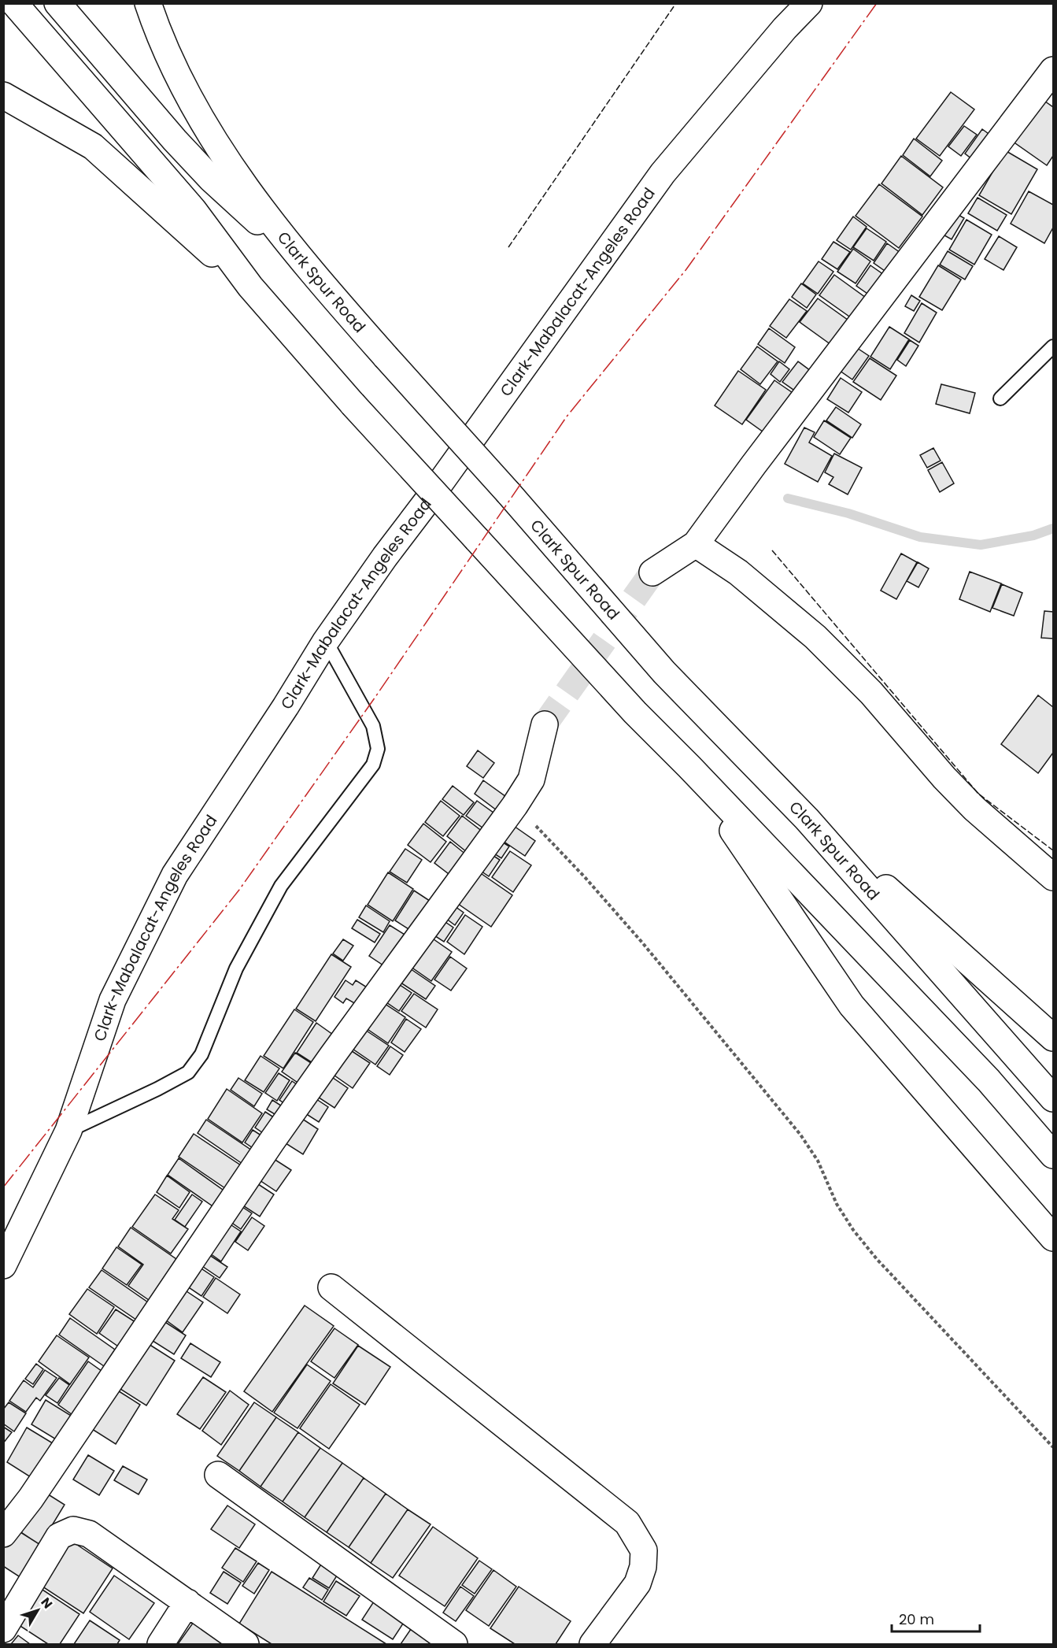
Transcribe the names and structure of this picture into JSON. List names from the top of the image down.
{
  "streets": {
    "main road": ["Clark Spur Road", "Clark-Mabalacat-Angeles Road"]
  },
  "scale_bar": "20 m",
  "north": "top right"
}
